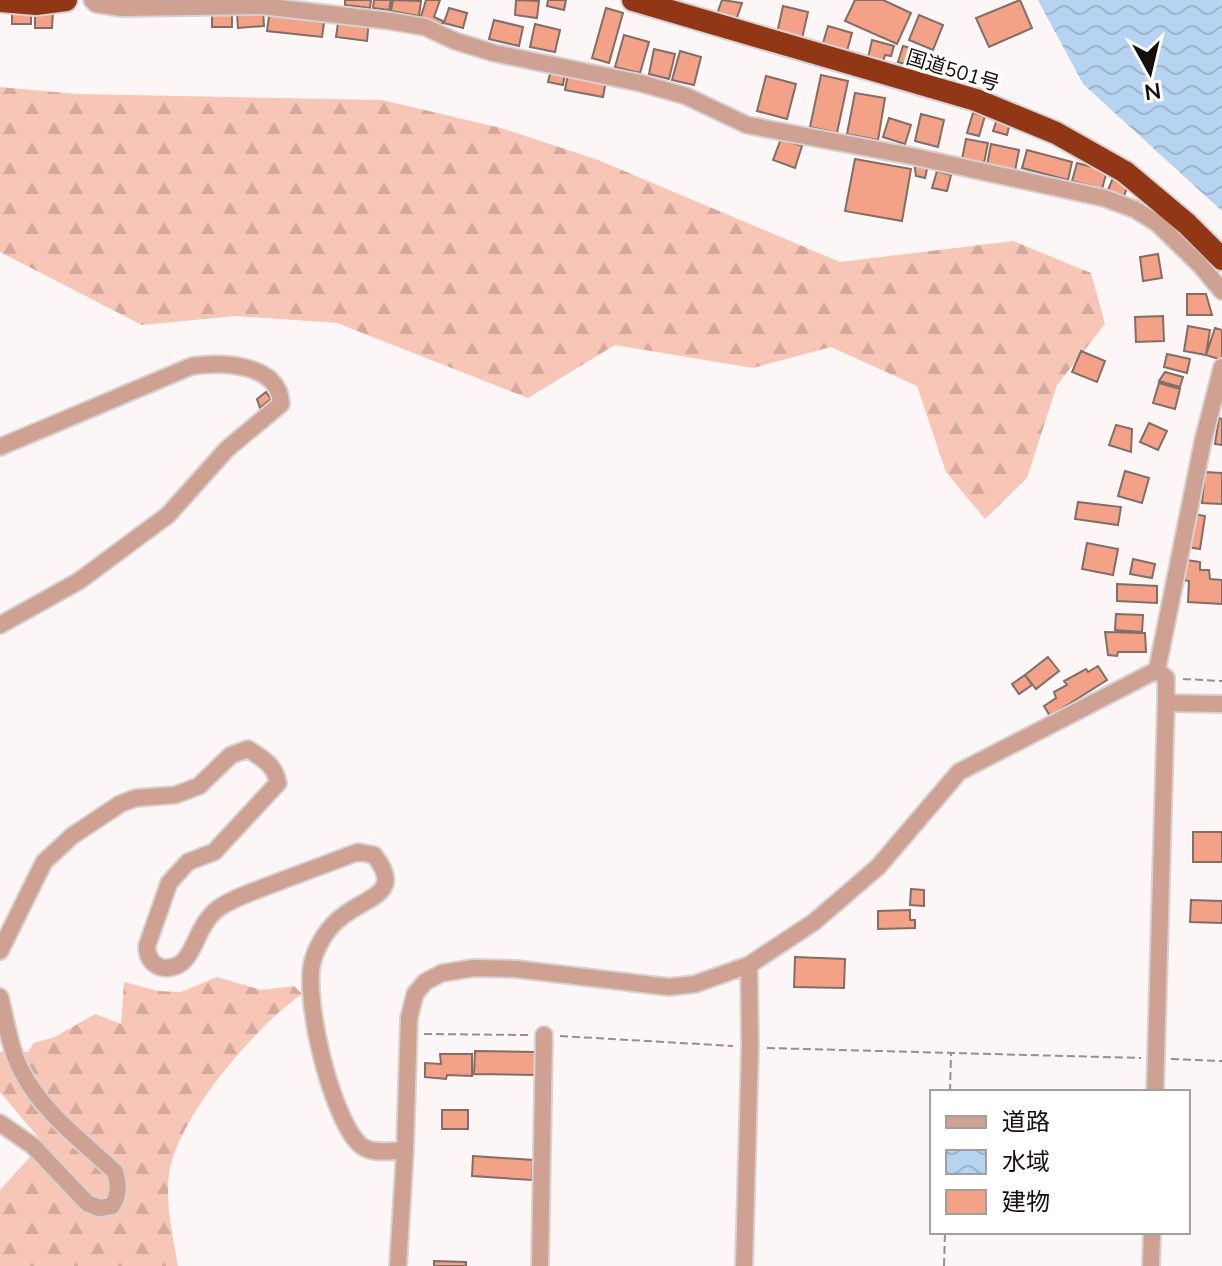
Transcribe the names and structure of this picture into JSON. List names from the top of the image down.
{
  "streets": {
    "highway": ["国道501号"]
  },
  "legend": ["道路", "水域", "建物"],
  "north": "bottom"
}
